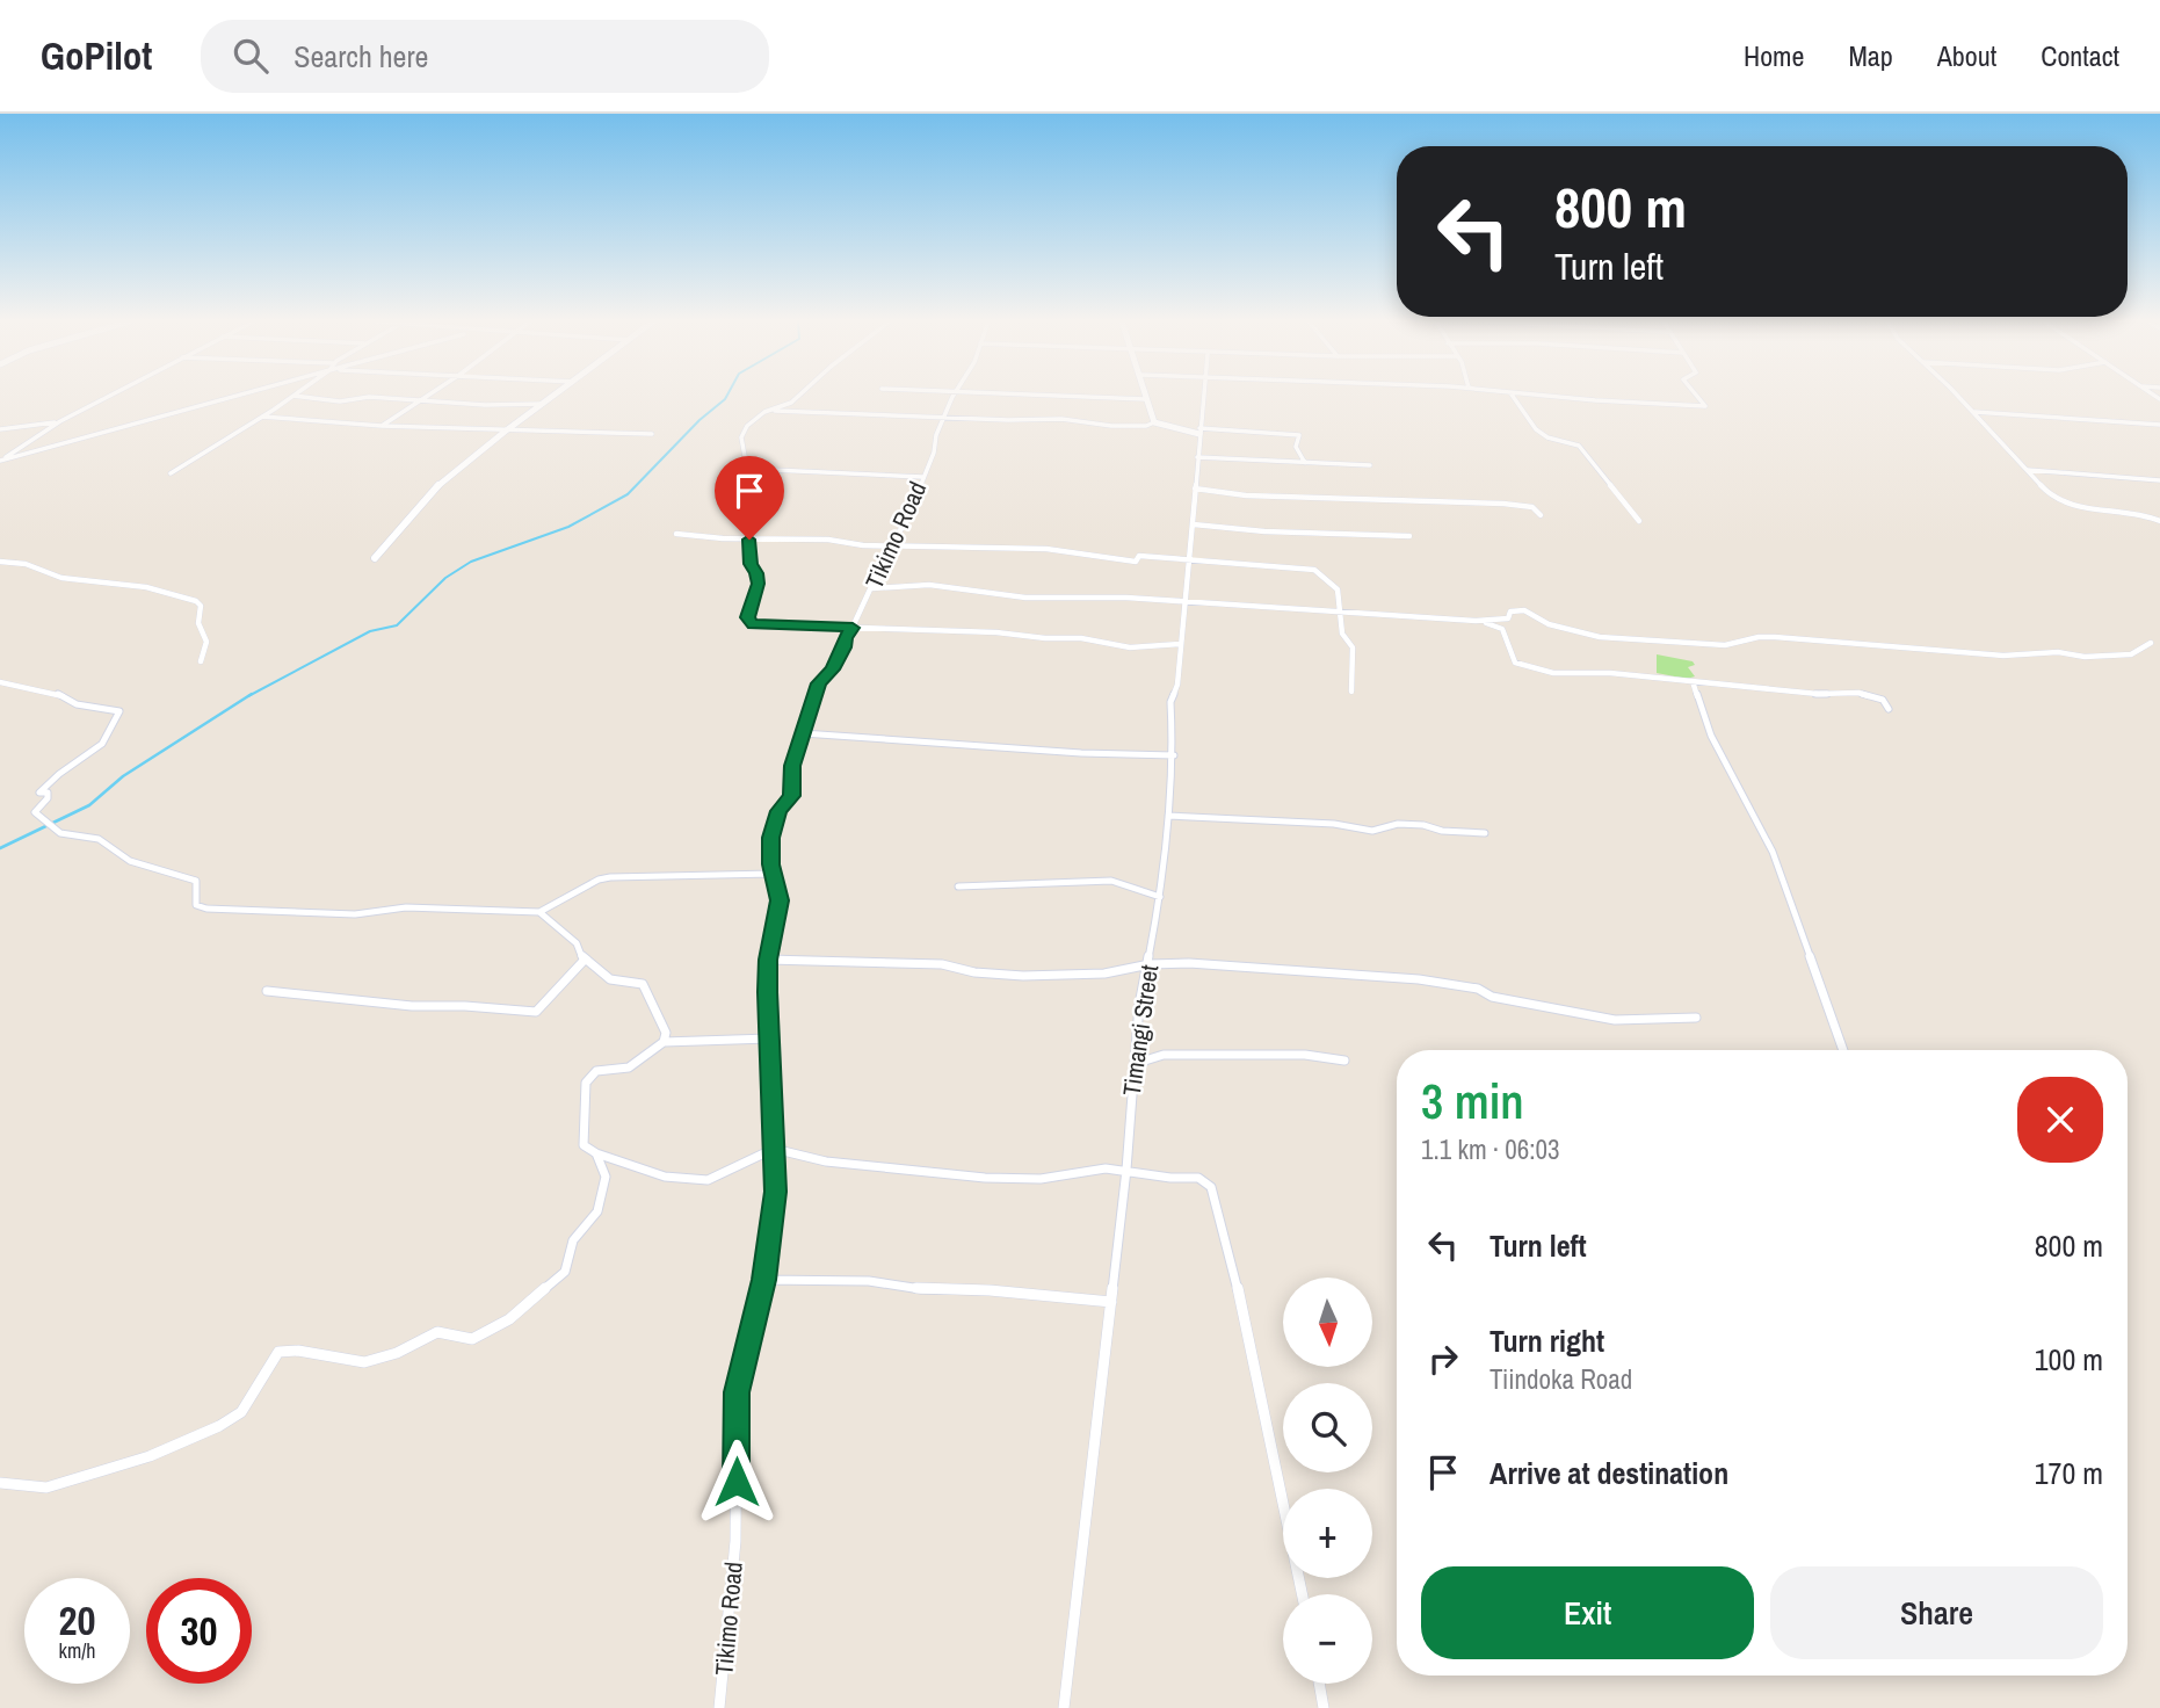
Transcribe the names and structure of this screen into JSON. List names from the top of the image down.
{
  "streets": {
    "street": ["Tikimo Road", "Timangi Street"]
  },
  "north": "bottom",
  "page": {
    "header": "GoPilot",
    "search": "Search here",
    "nav": [
      "Home",
      "Map",
      "About",
      "Contact"
    ],
    "turn": ["800 m", "Turn left"],
    "heading": ["3 min", "1.1 km · 06:03"],
    "list": [
      {
        "name": "Turn left",
        "value": "800 m"
      },
      {
        "name": "Turn right",
        "note": "Tiindoka Road",
        "value": "100 m"
      },
      {
        "name": "Arrive at destination",
        "value": "170 m"
      }
    ],
    "map_buttons": ["+", "−"],
    "buttons": ["Exit", "Share"],
    "speed": "20 km/h",
    "limit": "30"
  }
}
